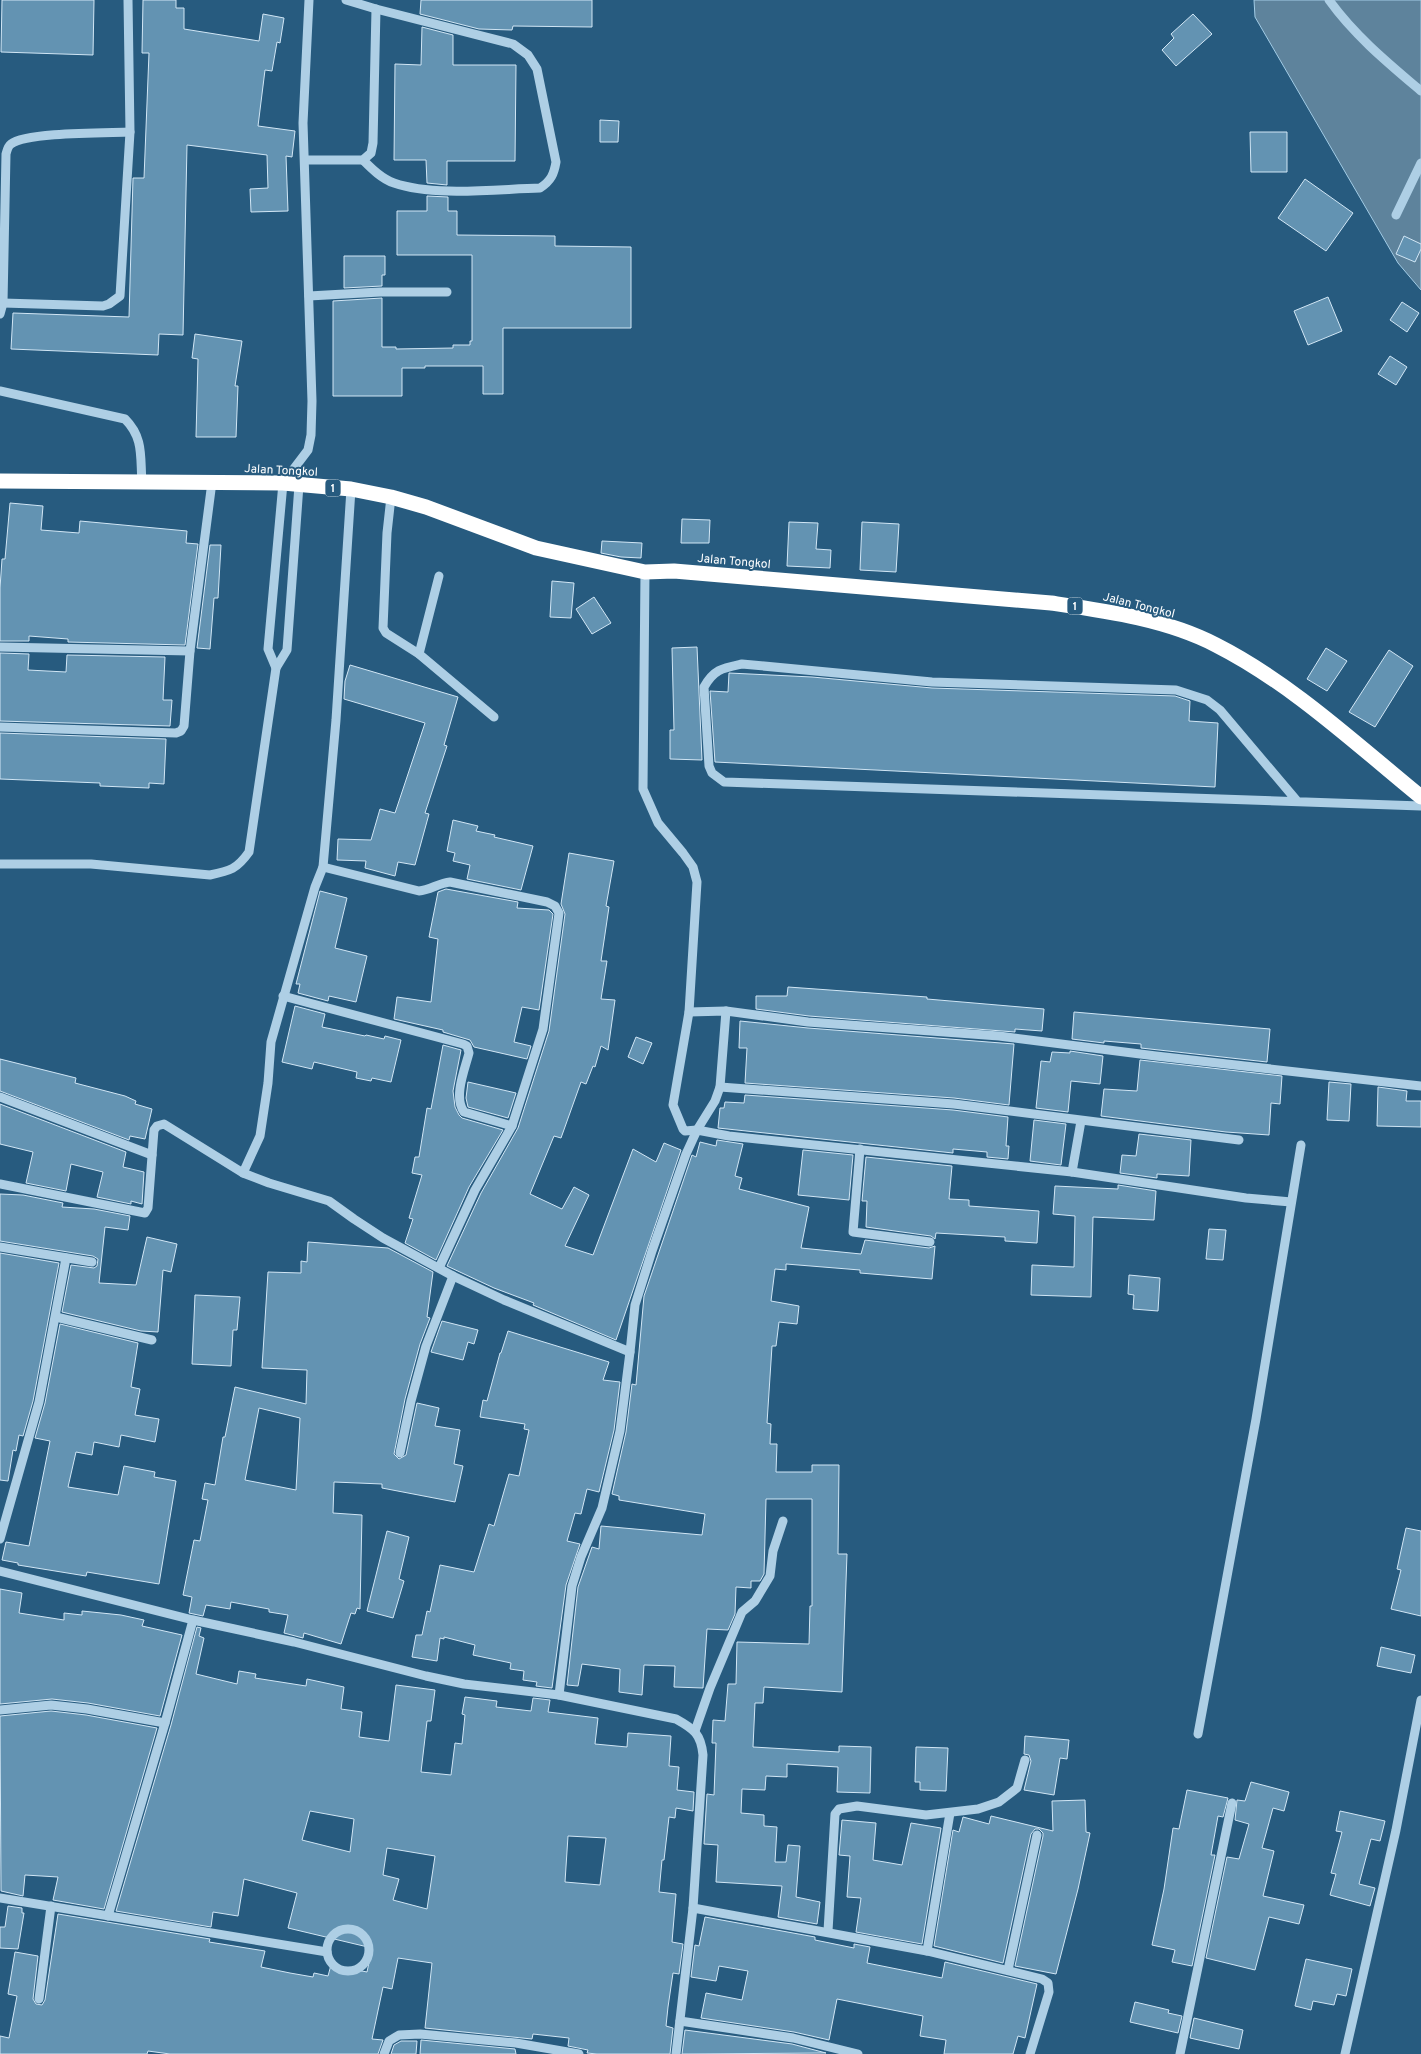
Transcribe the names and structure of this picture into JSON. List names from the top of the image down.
{
  "streets": {
    "highway": ["Jalan Tongkol", "1"]
  }
}
